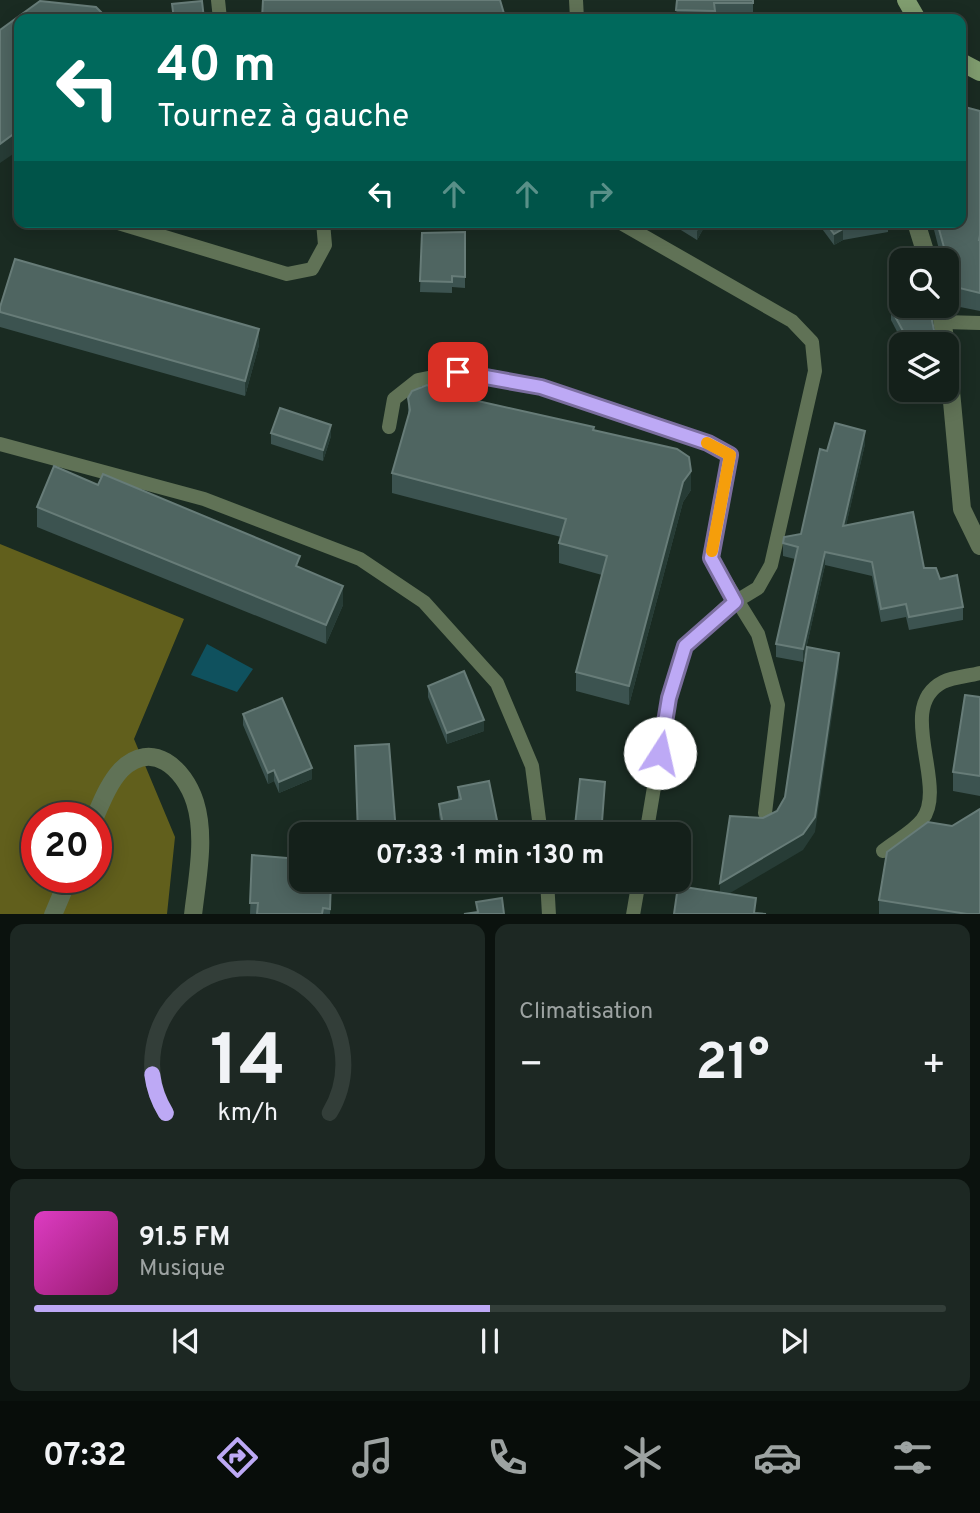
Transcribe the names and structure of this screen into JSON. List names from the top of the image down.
{
  "page": {
    "turn": ["40 m", "Tournez à gauche"],
    "limit": "20",
    "trip": "07:33 · 1 min · 130 m",
    "tile": "Climatisation",
    "heat": ["−", "21°", "+"],
    "song": ["91.5 FM", "Musique"],
    "tabs": "07:32",
    "gauge": ["14", "km/h"]
  }
}
